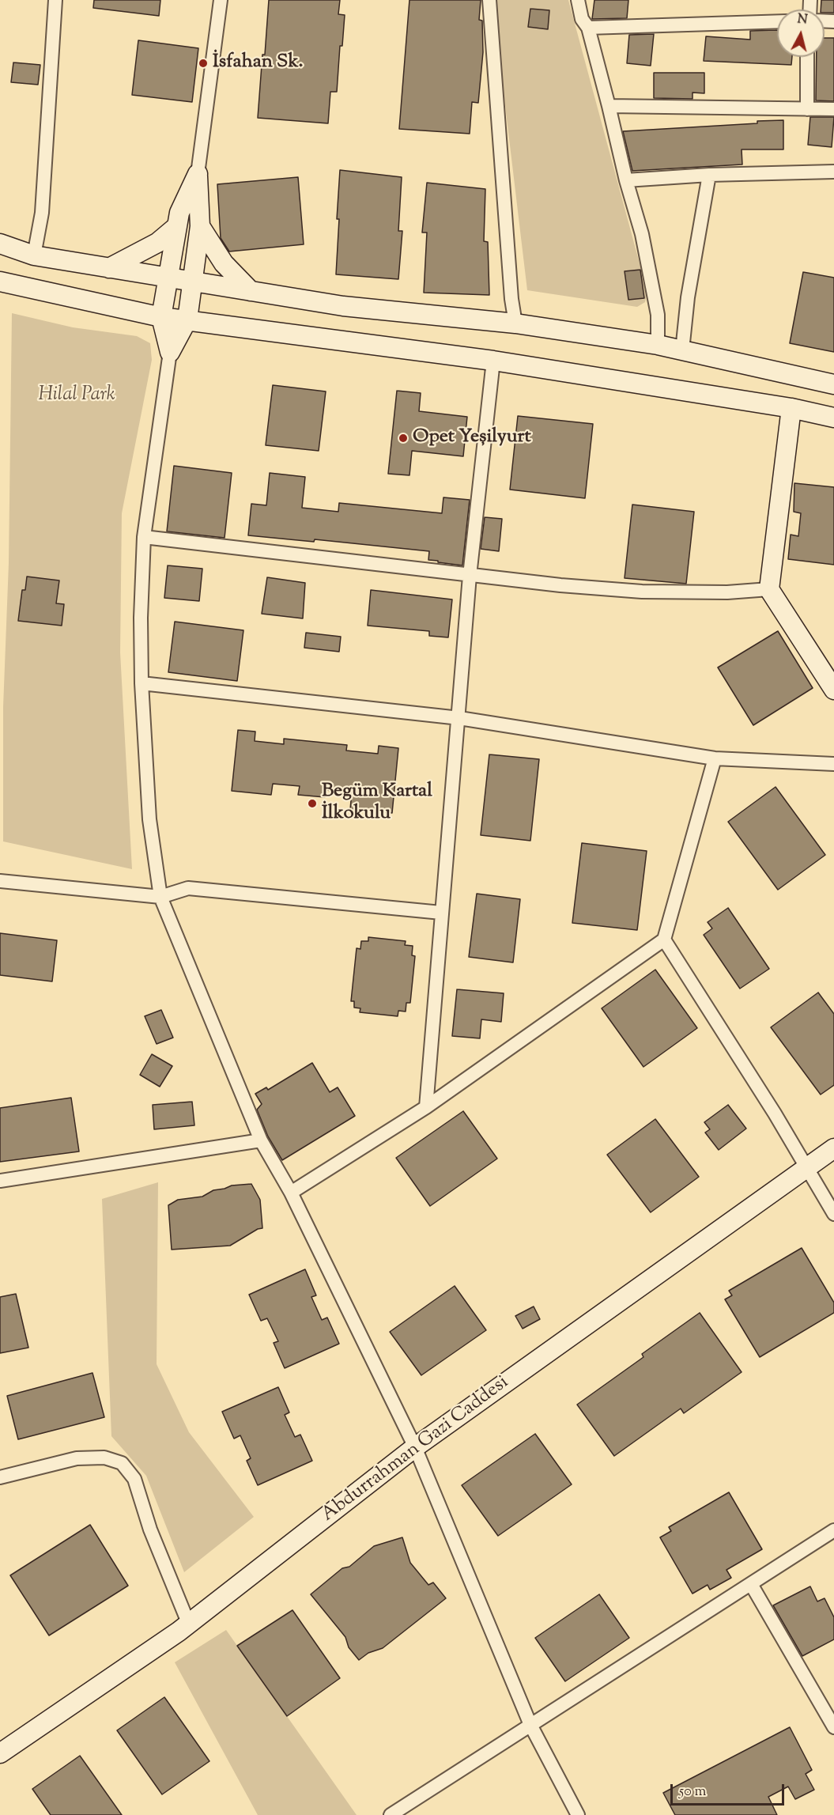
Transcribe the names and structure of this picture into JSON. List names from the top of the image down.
{
  "streets": {
    "main road": ["Abdurrahman Gazi Caddesi"]
  },
  "parks": ["Hilal Park"],
  "places": ["İsfahan Sk.", "Opet Yeşilyurt", "Begüm Kartal İlkokulu"],
  "scale_bar": "50 m",
  "north": "top"
}
